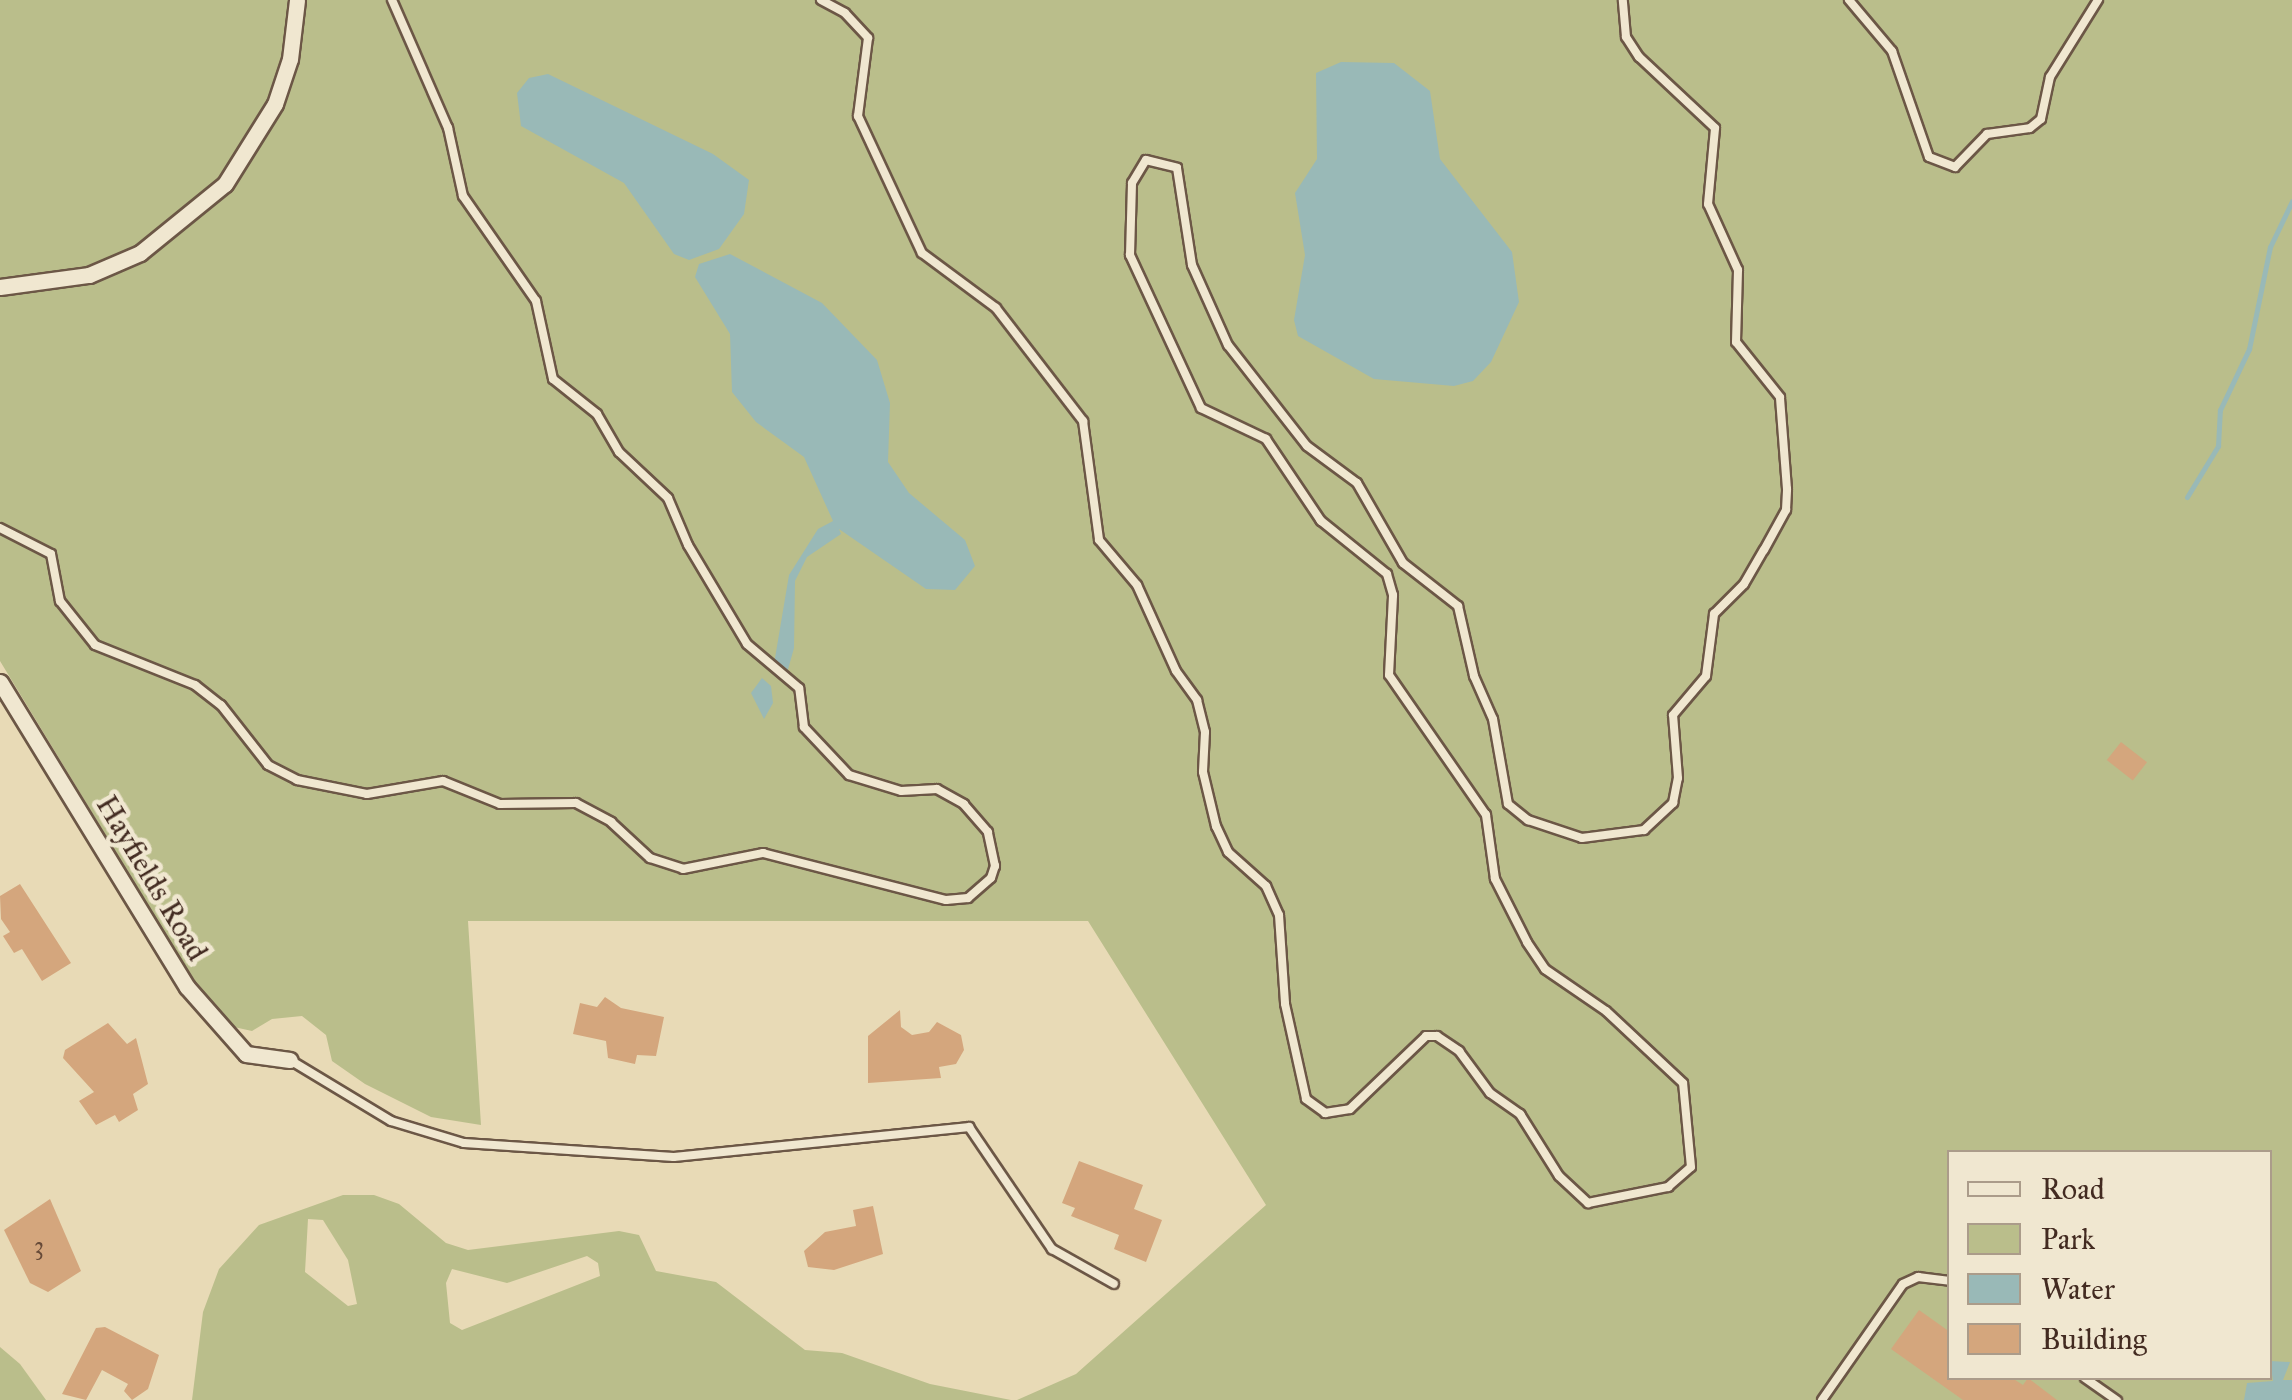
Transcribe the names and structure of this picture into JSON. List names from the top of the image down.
{
  "streets": {
    "street": ["Hayfields Road"]
  },
  "house_numbers": ["3"],
  "legend": [
    "Road",
    "Park",
    "Water",
    "Building"
  ]
}
